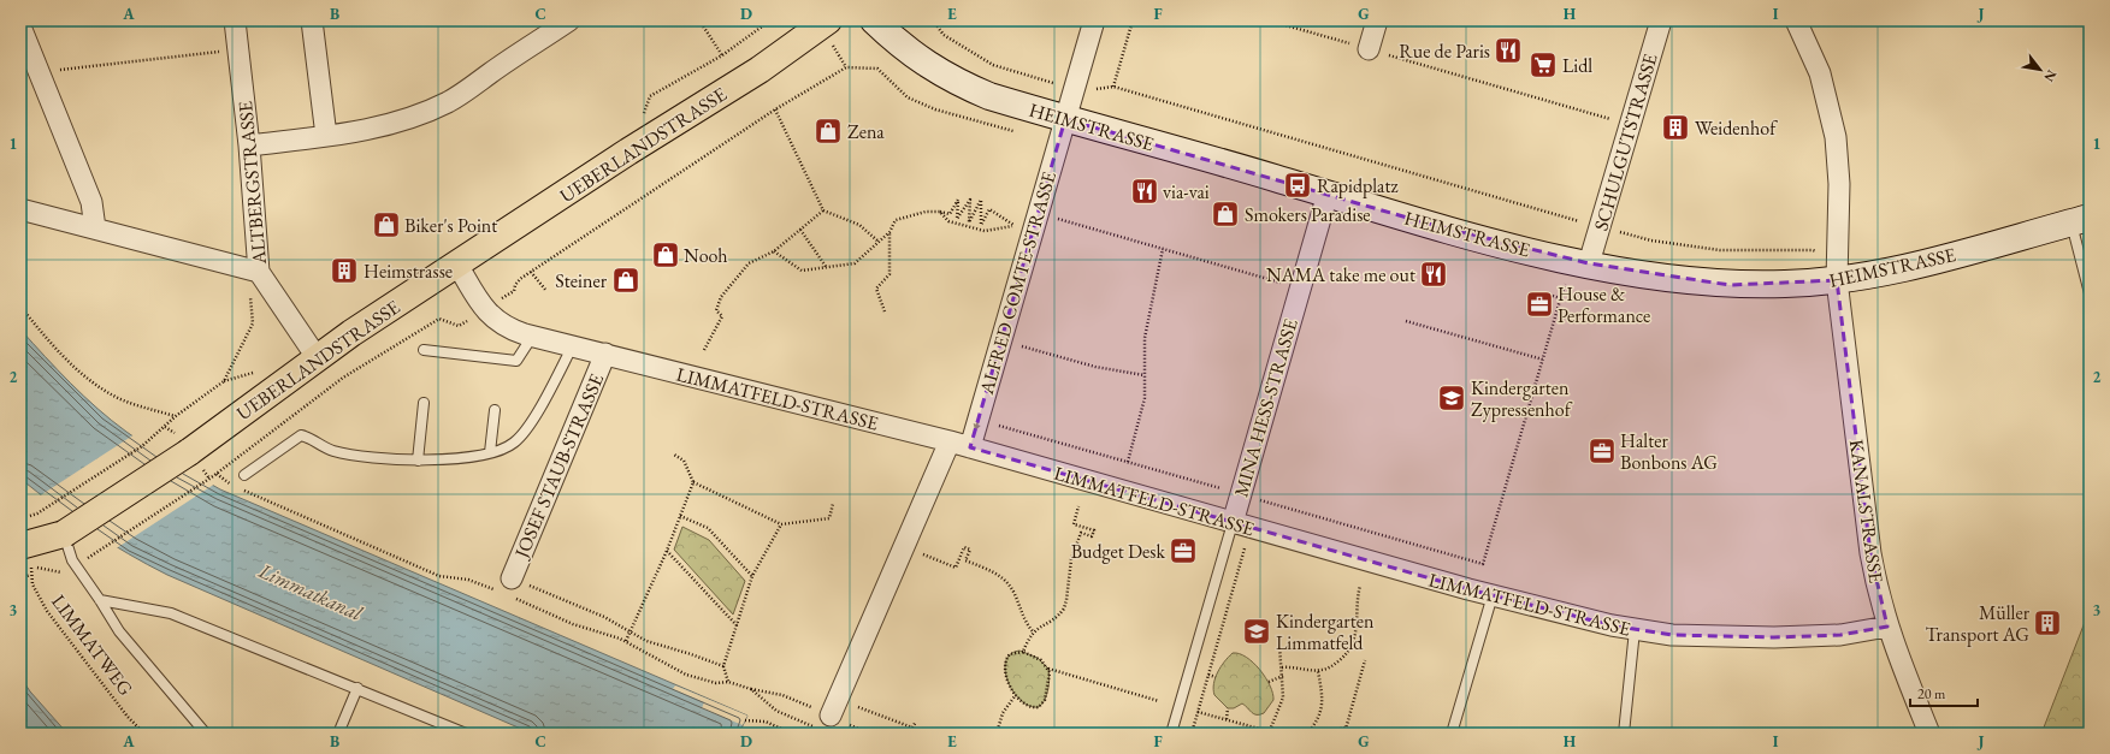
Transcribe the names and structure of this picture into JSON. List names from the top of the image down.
{
  "streets": {
    "main road": ["UEBERLANDSTRASSE"],
    "street": [
      "HEIMSTRASSE",
      "SCHULGUTSTRASSE",
      "ALTBERGSTRASSE",
      "ALFRED COMTE-STRASSE",
      "LIMMATFELD-STRASSE",
      "MINA HESS-STRASSE",
      "JOSEF STAUB-STRASSE",
      "KANALSTRASSE"
    ],
    "path": ["LIMMATWEG"]
  },
  "crossings": [
    ["HEIMSTRASSE", "SCHULGUTSTRASSE"],
    ["HEIMSTRASSE", "ALFRED COMTE-STRASSE"],
    ["HEIMSTRASSE", "MINA HESS-STRASSE"],
    ["HEIMSTRASSE", "KANALSTRASSE"],
    ["UEBERLANDSTRASSE", "ALTBERGSTRASSE"],
    ["UEBERLANDSTRASSE", "LIMMATFELD-STRASSE"],
    ["ALFRED COMTE-STRASSE", "LIMMATFELD-STRASSE"],
    ["LIMMATFELD-STRASSE", "MINA HESS-STRASSE"],
    ["LIMMATFELD-STRASSE", "JOSEF STAUB-STRASSE"],
    ["LIMMATFELD-STRASSE", "KANALSTRASSE"]
  ],
  "one_way": ["ALFRED COMTE-STRASSE"],
  "water": ["Limmatkanal"],
  "places": {
    "restaurant": ["Rue de Paris", "via-vai", "NAMA take me out"],
    "supermarket": ["Lidl"],
    "building": ["Weidenhof", "Heimstrasse", "Müller Transport AG"],
    "shop": [
      "Zena",
      "Smokers Paradise",
      "Biker's Point",
      "Nooh",
      "Steiner"
    ],
    "bus stop": ["Rapidplatz"],
    "office": ["House & Performance", "Halter Bonbons AG", "Budget Desk"],
    "school or university": ["Kindergarten Zypressenhof", "Kindergarten Limmatfeld"]
  },
  "scale_bar": "20 m",
  "north": "bottom right",
  "grid": {
    "columns": [
      "A",
      "B",
      "C",
      "D",
      "E",
      "F",
      "G",
      "H",
      "I",
      "J"
    ],
    "rows": ["1", "2", "3"]
  }
}
